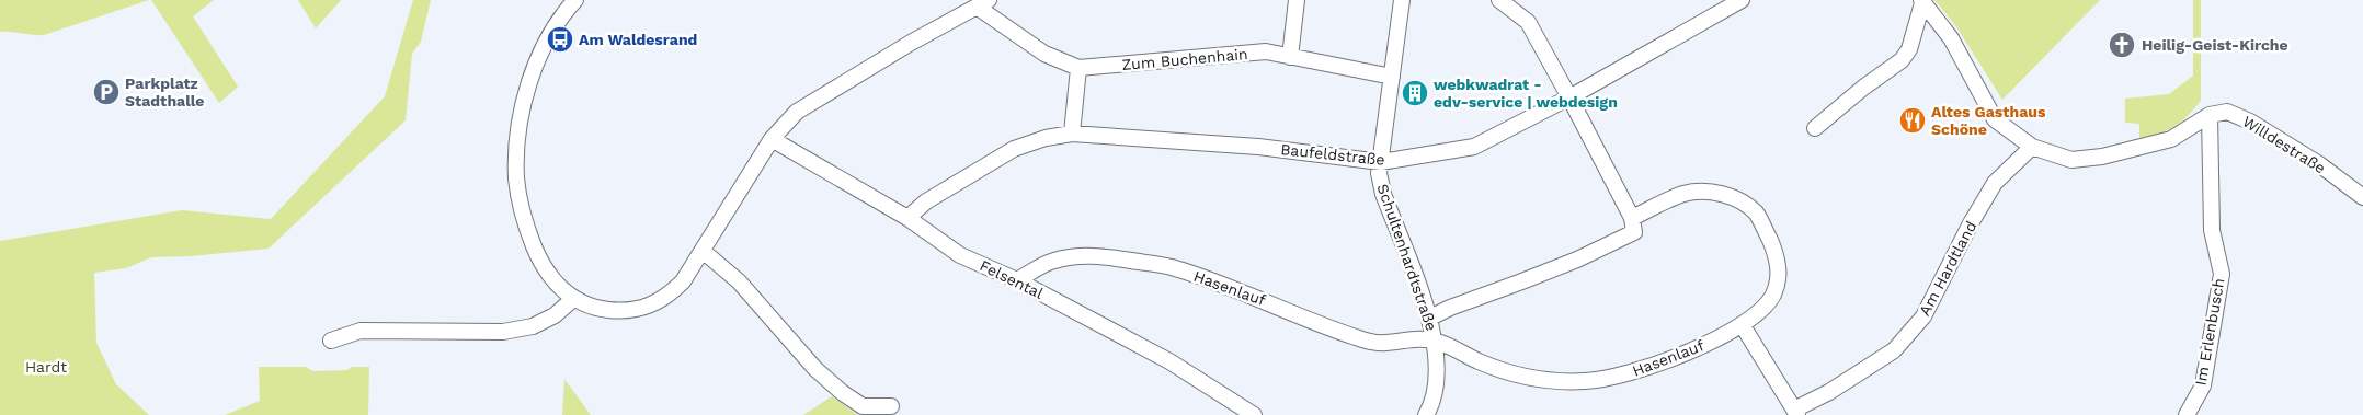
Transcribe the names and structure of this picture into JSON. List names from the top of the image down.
{
  "streets": {
    "street": [
      "Zum Buchenhain",
      "Willdestraße",
      "Baufeldstraße",
      "Schultenhardtstraße",
      "Am Hardtland",
      "Felsental",
      "Hasenlauf",
      "Im Erlenbusch"
    ]
  },
  "crossings": [
    ["Zum Buchenhain", "Schultenhardtstraße"],
    ["Willdestraße", "Im Erlenbusch"],
    ["Baufeldstraße", "Schultenhardtstraße"],
    ["Baufeldstraße", "Felsental"],
    ["Schultenhardtstraße", "Hasenlauf"],
    ["Felsental", "Hasenlauf"]
  ],
  "parks": ["Hardt"],
  "places": {
    "bus stop": ["Am Waldesrand"],
    "church": ["Heilig-Geist-Kirche"],
    "parking": ["Parkplatz Stadthalle"],
    "building": ["webkwadrat - edv-service | webdesign"],
    "restaurant": ["Altes Gasthaus Schöne"]
  }
}
